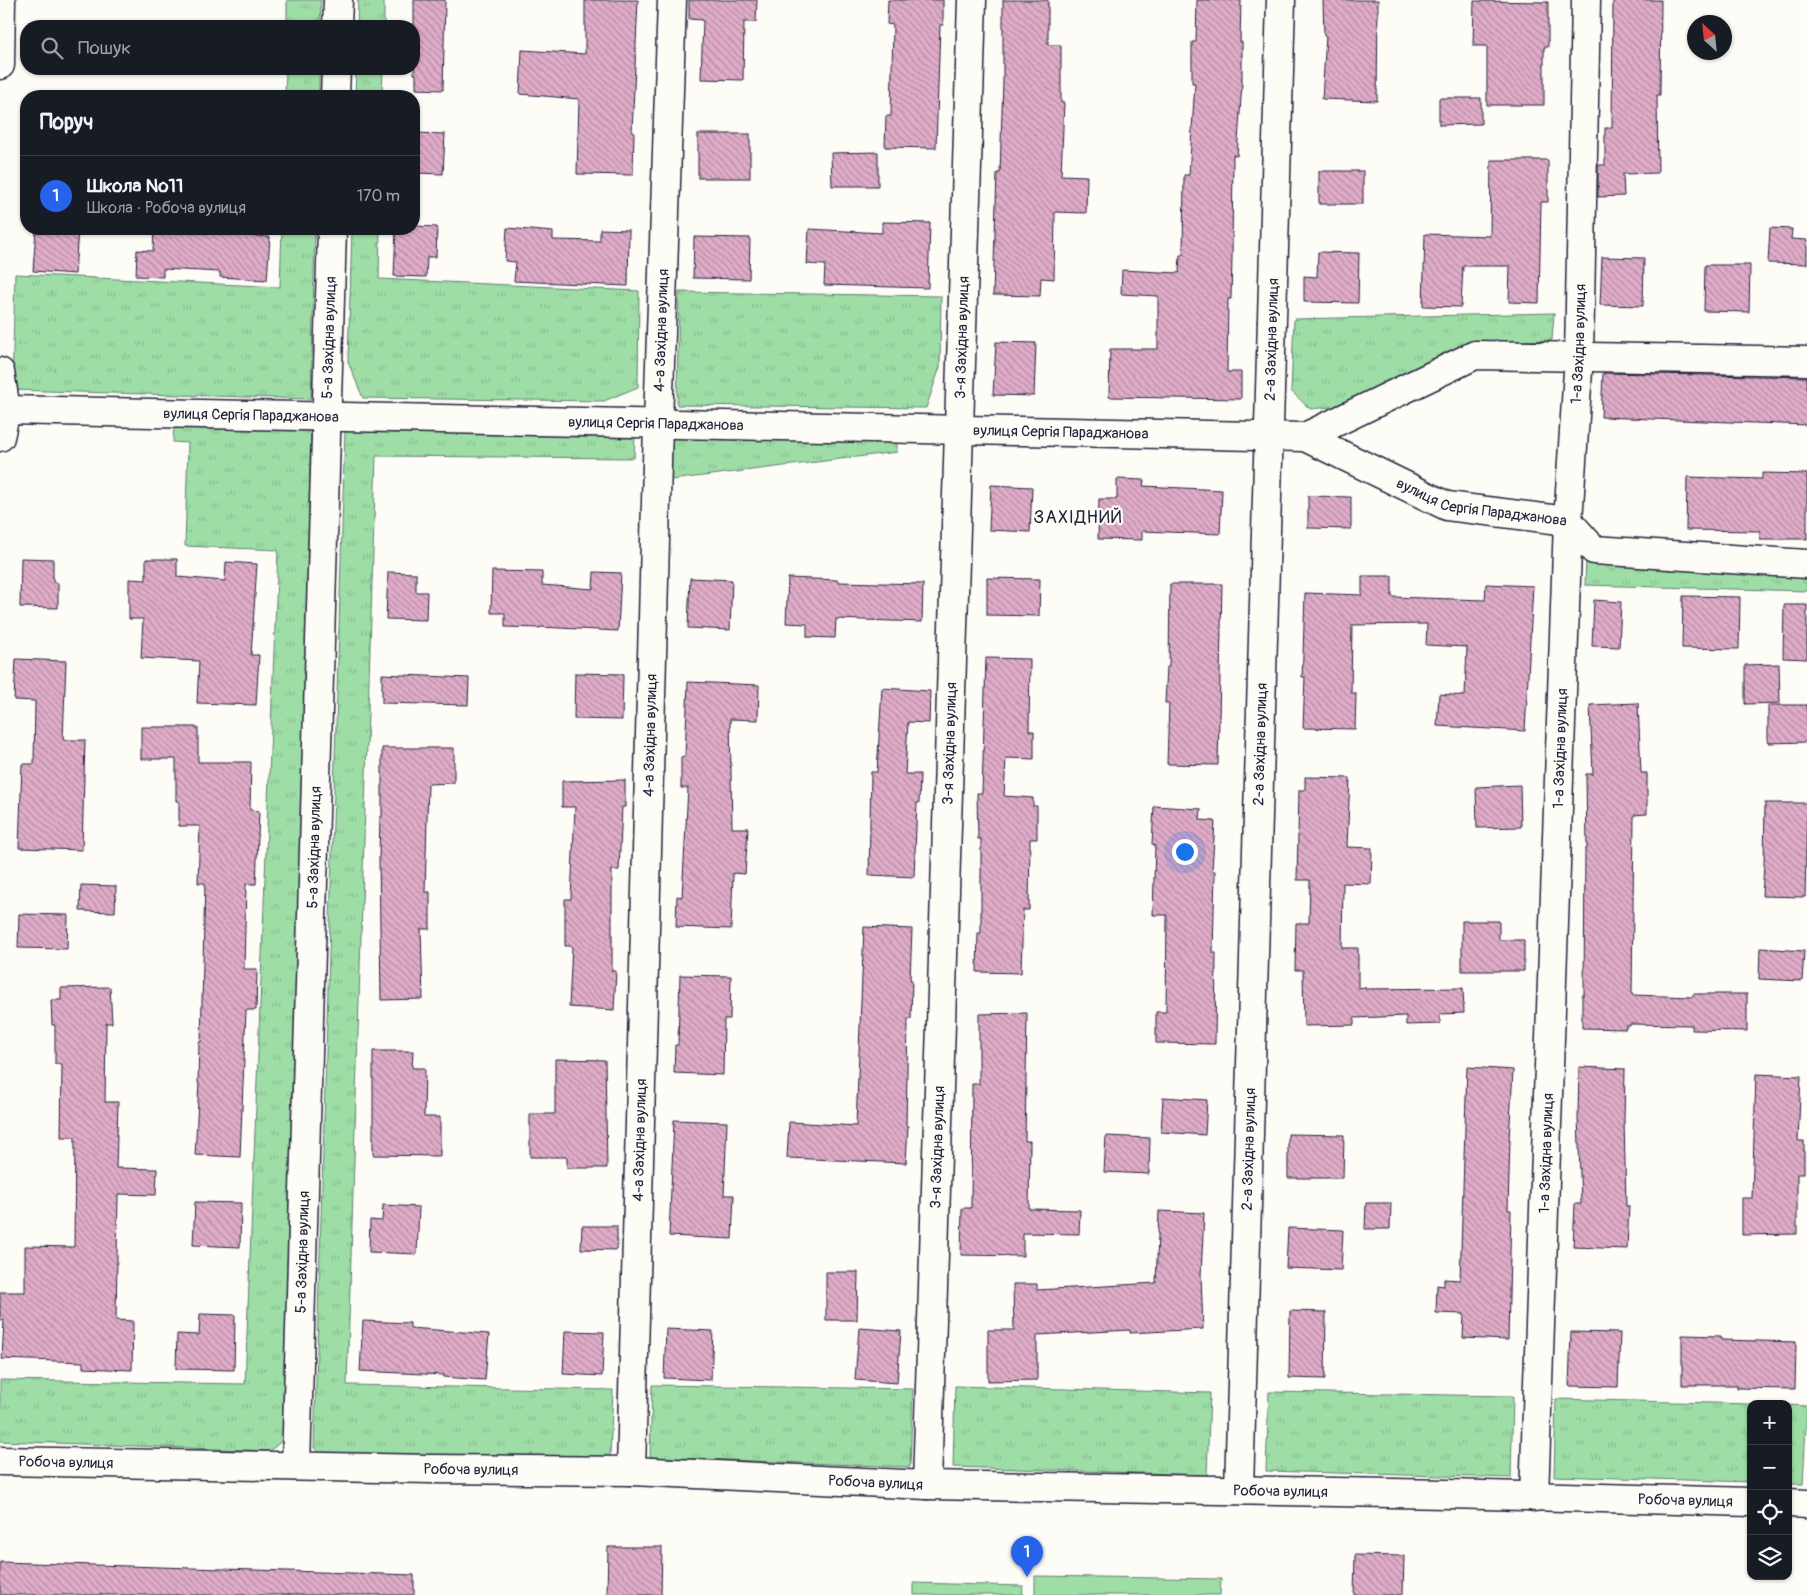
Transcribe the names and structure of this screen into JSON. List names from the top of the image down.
{
  "streets": {
    "street": [
      "4-а Західна вулиця",
      "5-а Західна вулиця",
      "3-я Західна вулиця",
      "2-а Західна вулиця",
      "1-а Західна вулиця",
      "вулиця Сергія Параджанова",
      "Робоча вулиця"
    ]
  },
  "crossings": [
    ["4-а Західна вулиця", "вулиця Сергія Параджанова"],
    ["4-а Західна вулиця", "Робоча вулиця"],
    ["5-а Західна вулиця", "вулиця Сергія Параджанова"],
    ["5-а Західна вулиця", "Робоча вулиця"],
    ["3-я Західна вулиця", "вулиця Сергія Параджанова"],
    ["3-я Західна вулиця", "Робоча вулиця"],
    ["2-а Західна вулиця", "вулиця Сергія Параджанова"],
    ["2-а Західна вулиця", "Робоча вулиця"],
    ["1-а Західна вулиця", "вулиця Сергія Параджанова"],
    ["1-а Західна вулиця", "Робоча вулиця"]
  ],
  "districts": ["ЗАХІДНИЙ"],
  "north": "top left",
  "page": {
    "search": "Пошук",
    "heading": "Поруч",
    "list": [
      {
        "mark": "1",
        "name": "Школа №11",
        "note": "Школа · Робоча вулиця",
        "value": "170 m"
      }
    ],
    "map_buttons": ["+", "−"],
    "pins": "1"
  }
}
